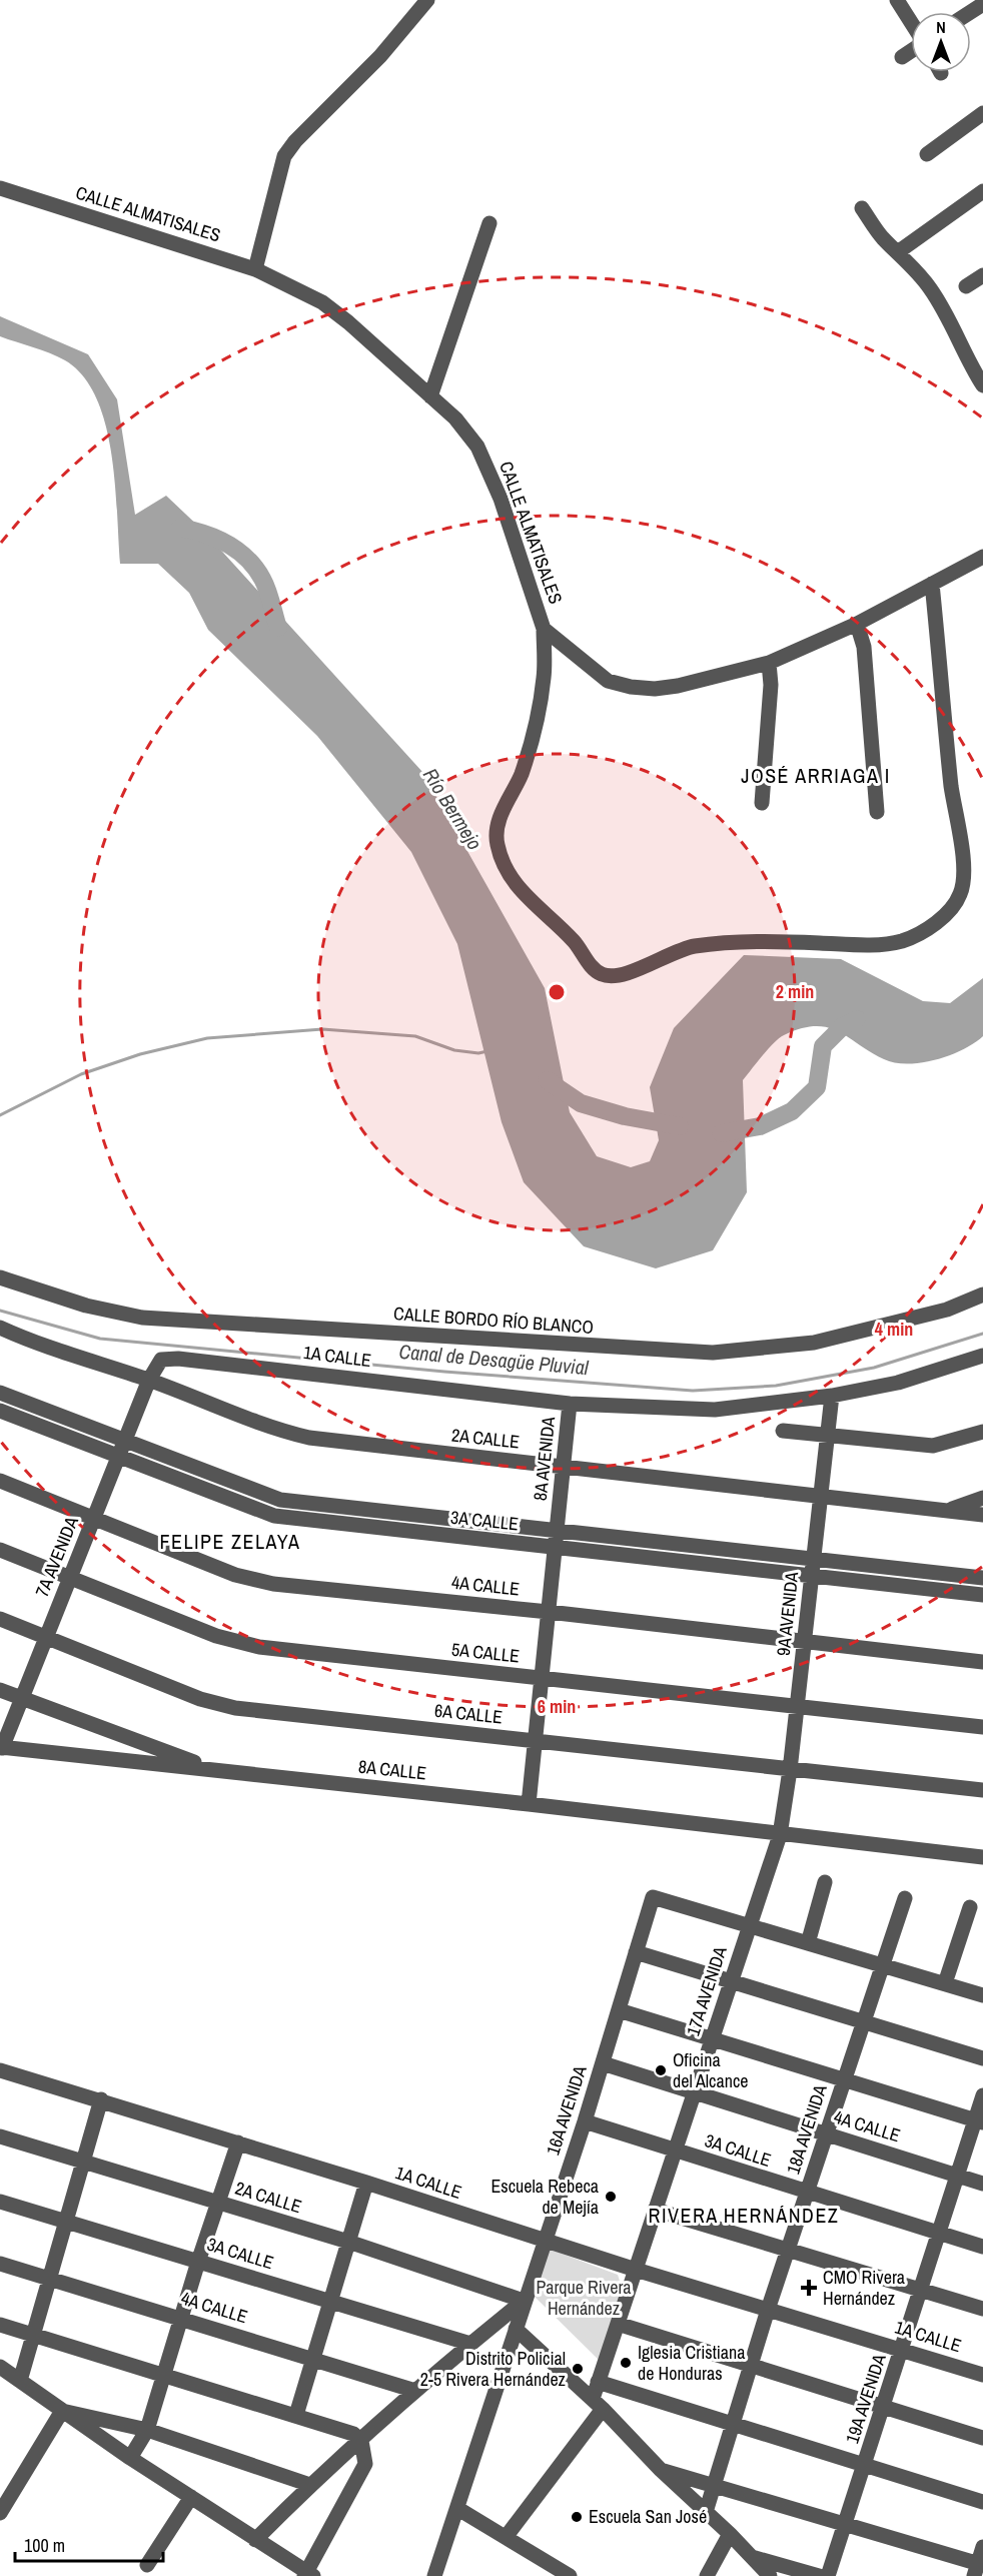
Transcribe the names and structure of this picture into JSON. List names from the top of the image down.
{
  "streets": {
    "street": [
      "CALLE ALMATISALES",
      "CALLE BORDO RÍO BLANCO",
      "1A CALLE",
      "2A CALLE",
      "8A AVENIDA",
      "3A CALLE",
      "7A AVENIDA",
      "4A CALLE",
      "9A AVENIDA",
      "5A CALLE",
      "6A CALLE",
      "8A CALLE",
      "17A AVENIDA",
      "16A AVENIDA",
      "18A AVENIDA",
      "19A AVENIDA"
    ]
  },
  "crossings": [
    ["1A CALLE", "2A CALLE"],
    ["1A CALLE", "8A AVENIDA"],
    ["1A CALLE", "7A AVENIDA"],
    ["1A CALLE", "17A AVENIDA"],
    ["1A CALLE", "16A AVENIDA"],
    ["1A CALLE", "18A AVENIDA"],
    ["1A CALLE", "19A AVENIDA"],
    ["2A CALLE", "8A AVENIDA"],
    ["2A CALLE", "7A AVENIDA"],
    ["2A CALLE", "9A AVENIDA"],
    ["2A CALLE", "16A AVENIDA"],
    ["8A AVENIDA", "3A CALLE"],
    ["8A AVENIDA", "4A CALLE"],
    ["8A AVENIDA", "5A CALLE"],
    ["8A AVENIDA", "6A CALLE"],
    ["8A AVENIDA", "8A CALLE"],
    ["3A CALLE", "7A AVENIDA"],
    ["3A CALLE", "9A AVENIDA"],
    ["3A CALLE", "17A AVENIDA"],
    ["3A CALLE", "16A AVENIDA"],
    ["3A CALLE", "18A AVENIDA"],
    ["3A CALLE", "19A AVENIDA"],
    ["7A AVENIDA", "4A CALLE"],
    ["7A AVENIDA", "5A CALLE"],
    ["7A AVENIDA", "6A CALLE"],
    ["7A AVENIDA", "8A CALLE"],
    ["4A CALLE", "9A AVENIDA"],
    ["4A CALLE", "17A AVENIDA"],
    ["4A CALLE", "16A AVENIDA"],
    ["4A CALLE", "18A AVENIDA"],
    ["4A CALLE", "19A AVENIDA"],
    ["9A AVENIDA", "5A CALLE"],
    ["9A AVENIDA", "6A CALLE"],
    ["9A AVENIDA", "8A CALLE"],
    ["9A AVENIDA", "17A AVENIDA"],
    ["8A CALLE", "17A AVENIDA"],
    ["17A AVENIDA", "16A AVENIDA"]
  ],
  "districts": ["JOSÉ ARRIAGA I", "FELIPE ZELAYA", "RIVERA HERNÁNDEZ"],
  "water": ["Río Bermejo", "Canal de Desagüe Pluvial"],
  "parks": ["Parque Rivera Hernández"],
  "places": {
    "other": [
      "Oficina del Alcance",
      "Escuela Rebeca de Mejía",
      "Iglesia Cristiana de Honduras",
      "Distrito Policial 2-5 Rivera Hernández",
      "Escuela San José"
    ],
    "health": ["CMO Rivera Hernández"]
  },
  "scale_bar": "100 m",
  "north": "top",
  "rings": ["2 min", "4 min", "6 min"]
}
